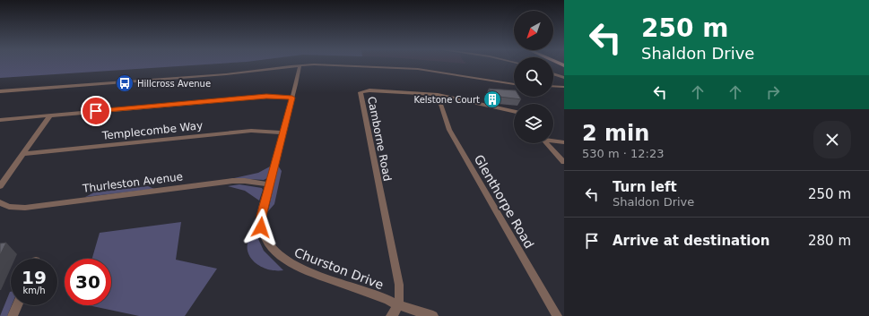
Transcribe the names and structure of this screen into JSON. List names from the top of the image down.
{
  "streets": {
    "street": [
      "Templecombe Way",
      "Camborne Road",
      "Thurleston Avenue",
      "Glenthorpe Road",
      "Churston Drive"
    ]
  },
  "crossings": [
    ["Templecombe Way", "Churston Drive"],
    ["Camborne Road", "Glenthorpe Road"],
    ["Camborne Road", "Churston Drive"],
    ["Thurleston Avenue", "Churston Drive"]
  ],
  "places": {
    "bus stop": ["Hillcross Avenue"],
    "building": ["Kelstone Court"]
  },
  "north": "bottom left",
  "page": {
    "turn": ["250 m", "Shaldon Drive"],
    "heading": ["2 min", "530 m · 12:23"],
    "list": [
      {
        "name": "Turn left",
        "note": "Shaldon Drive",
        "value": "250 m"
      },
      {
        "name": "Arrive at destination",
        "value": "280 m"
      }
    ],
    "speed": "19 km/h",
    "limit": "30"
  }
}
